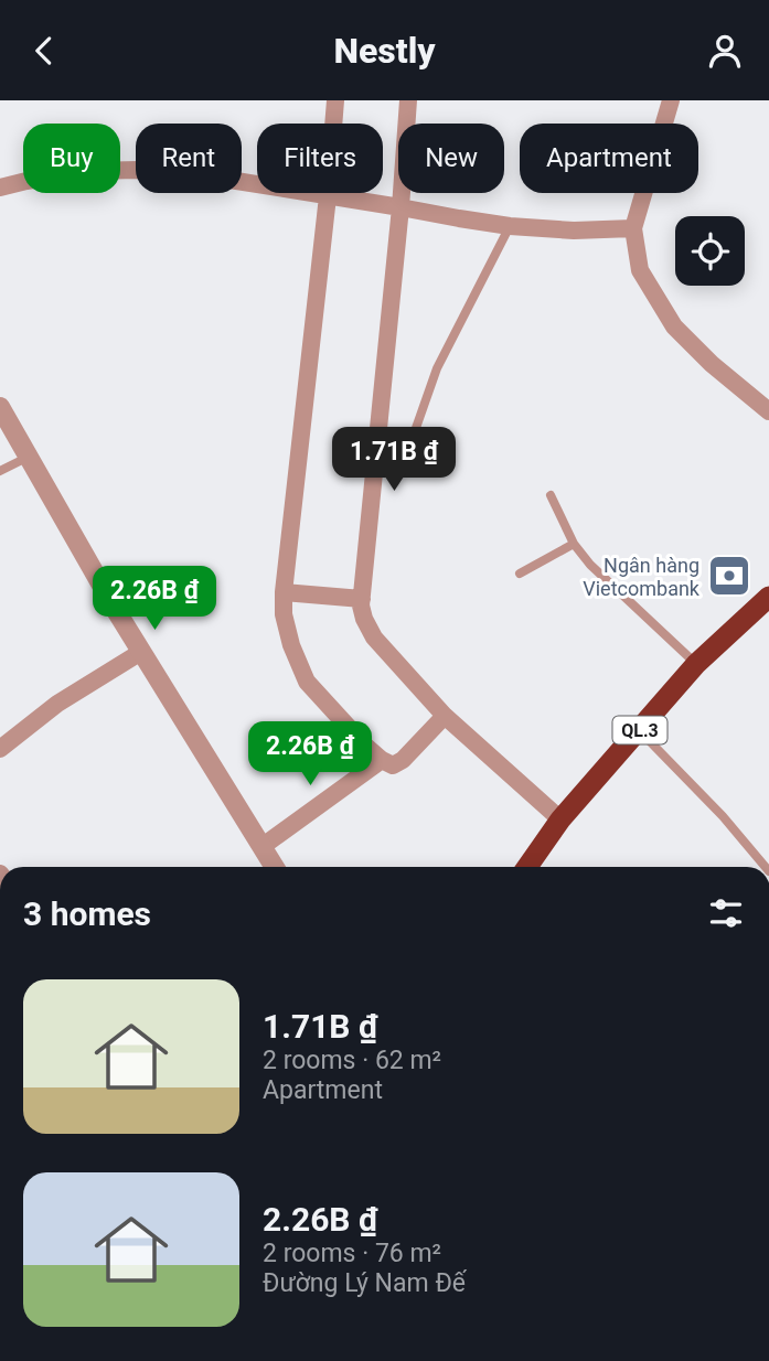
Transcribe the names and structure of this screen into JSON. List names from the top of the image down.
{
  "streets": {
    "highway": ["QL.3"]
  },
  "places": {
    "bank": ["Ngân hàng Vietcombank"]
  },
  "page": {
    "header": "Nestly",
    "chip": [
      "Buy",
      "Rent",
      "Filters",
      "New",
      "Apartment"
    ],
    "price": ["1.71B ₫", "2.26B ₫", "2.26B ₫"],
    "heading": "3 homes",
    "list": [
      {
        "name": "1.71B ₫",
        "note": "2 rooms · 62 m² · Apartment"
      },
      {
        "name": "2.26B ₫",
        "note": "2 rooms · 76 m² · Đường Lý Nam Đế"
      }
    ]
  }
}
